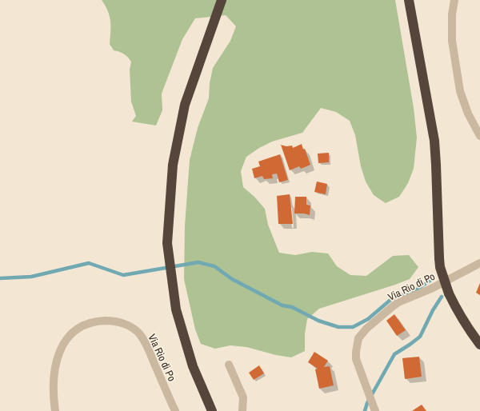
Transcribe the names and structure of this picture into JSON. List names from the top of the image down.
{
  "streets": {
    "street": ["Via Rio di Po"]
  }
}
